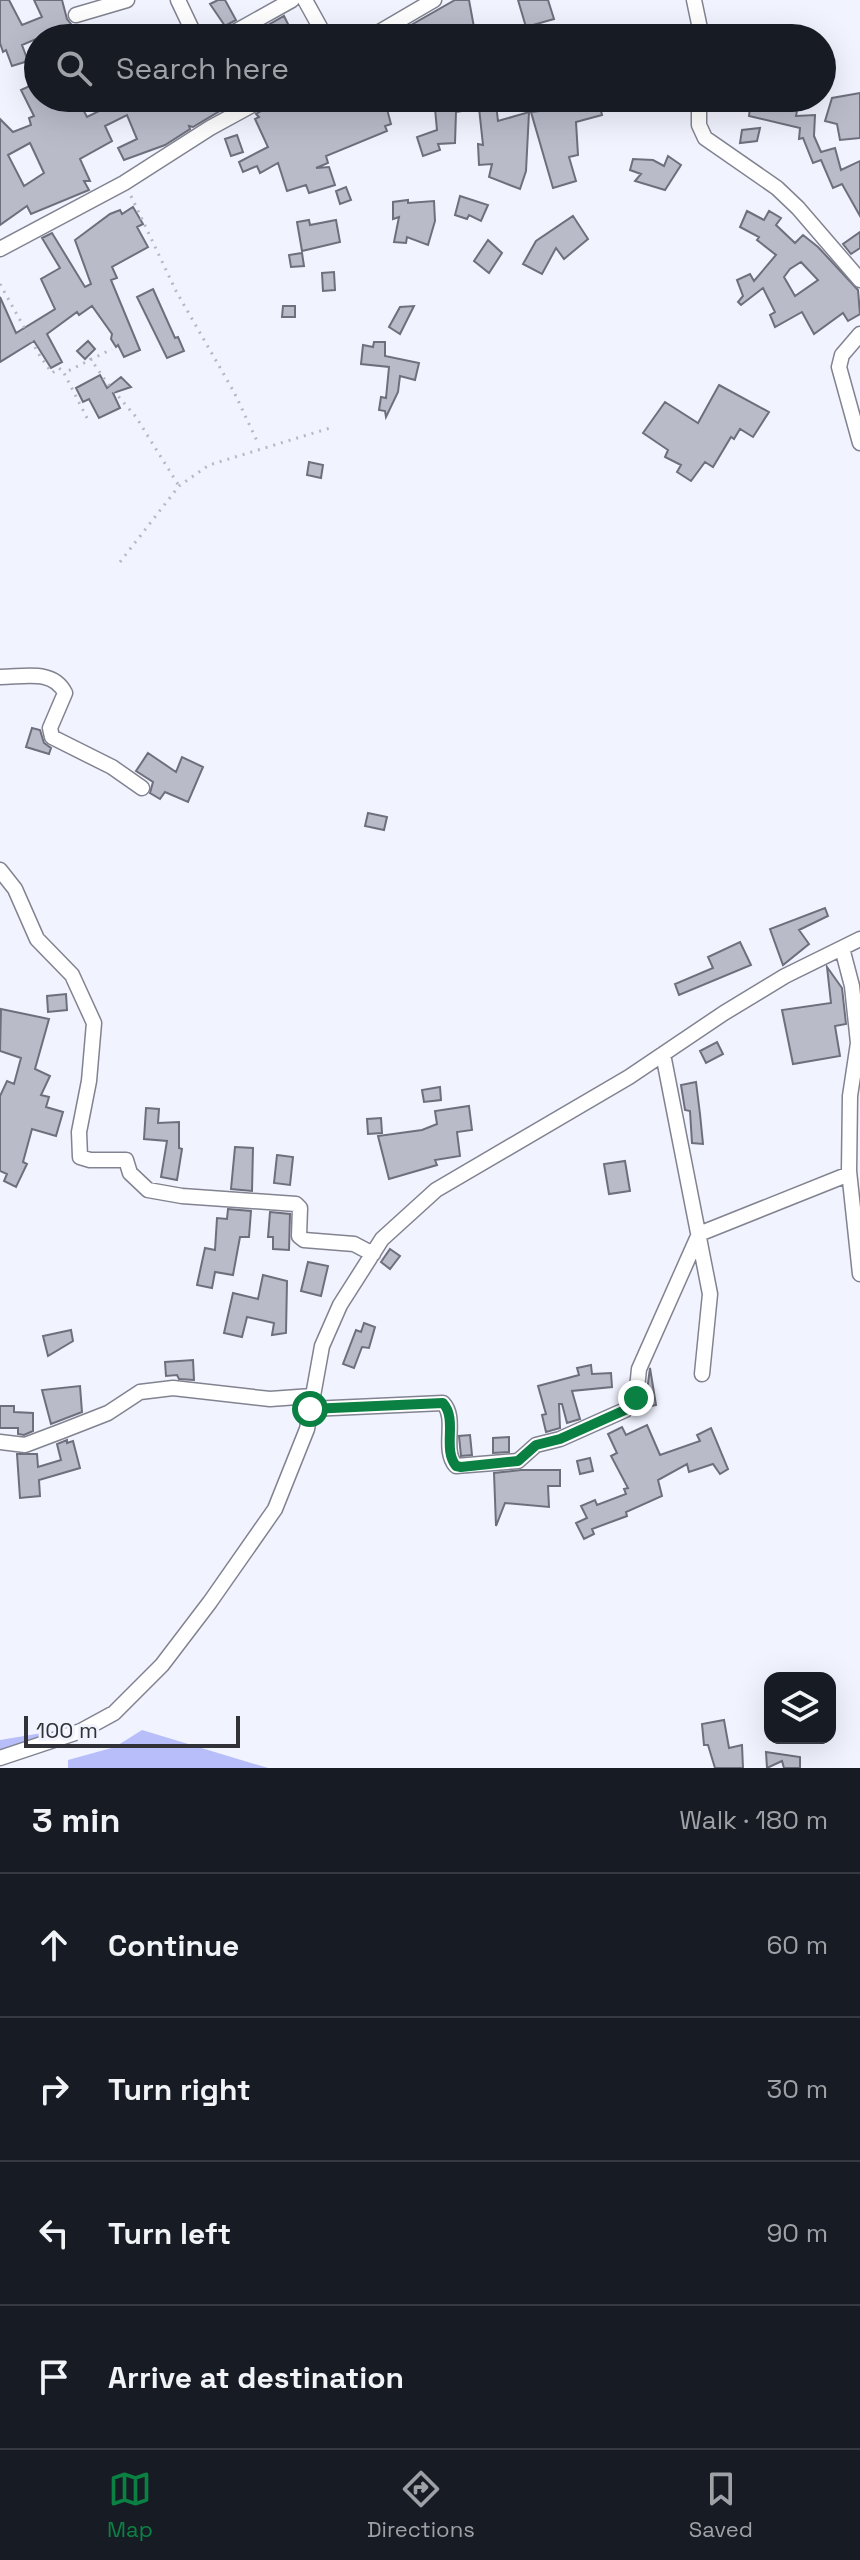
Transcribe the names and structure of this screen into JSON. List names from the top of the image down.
{
  "scale_bar": "100 m",
  "page": {
    "search": "Search here",
    "scale": "100 m",
    "heading": ["3 min", "Walk · 180 m"],
    "list": [
      ["Continue", "60 m"],
      ["Turn right", "30 m"],
      ["Turn left", "90 m"],
      "Arrive at destination"
    ],
    "nav": ["Map", "Directions", "Saved"]
  }
}
